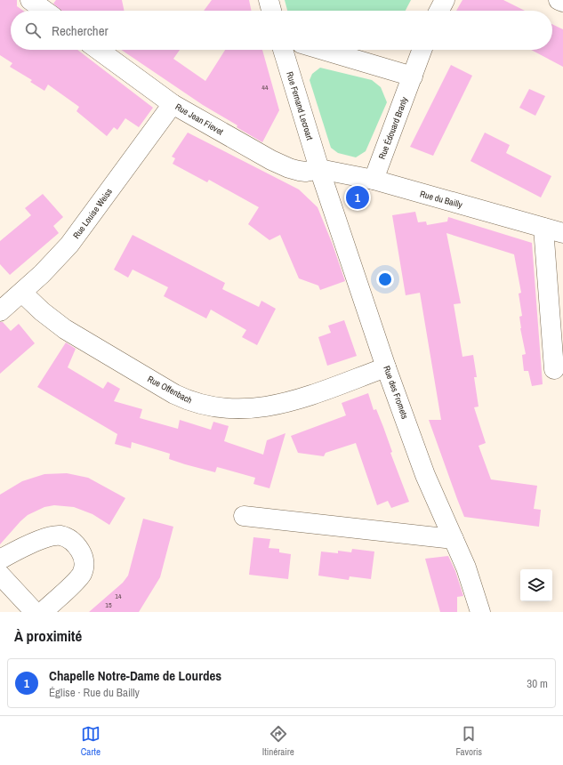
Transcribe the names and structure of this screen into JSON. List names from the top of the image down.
{
  "streets": {
    "street": [
      "Rue Fernand Lecroart",
      "Rue Jean Fievet",
      "Rue Édouard Branly",
      "Rue du Bailly",
      "Rue Louise Weiss",
      "Rue Offenbach",
      "Rue des Fromets"
    ]
  },
  "crossings": [
    ["Rue Fernand Lecroart", "Rue Jean Fievet"],
    ["Rue Fernand Lecroart", "Rue du Bailly"],
    ["Rue Fernand Lecroart", "Rue des Fromets"],
    ["Rue Jean Fievet", "Rue du Bailly"],
    ["Rue Jean Fievet", "Rue Louise Weiss"],
    ["Rue Jean Fievet", "Rue des Fromets"],
    ["Rue Édouard Branly", "Rue du Bailly"],
    ["Rue du Bailly", "Rue des Fromets"],
    ["Rue Louise Weiss", "Rue Offenbach"],
    ["Rue Offenbach", "Rue des Fromets"]
  ],
  "house_numbers": ["44", "14", "15"],
  "page": {
    "search": "Rechercher",
    "pins": "1",
    "heading": "À proximité",
    "list": [
      {
        "mark": "1",
        "name": "Chapelle Notre-Dame de Lourdes",
        "note": "Église · Rue du Bailly",
        "value": "30 m"
      }
    ],
    "nav": ["Carte", "Itinéraire", "Favoris"]
  }
}
